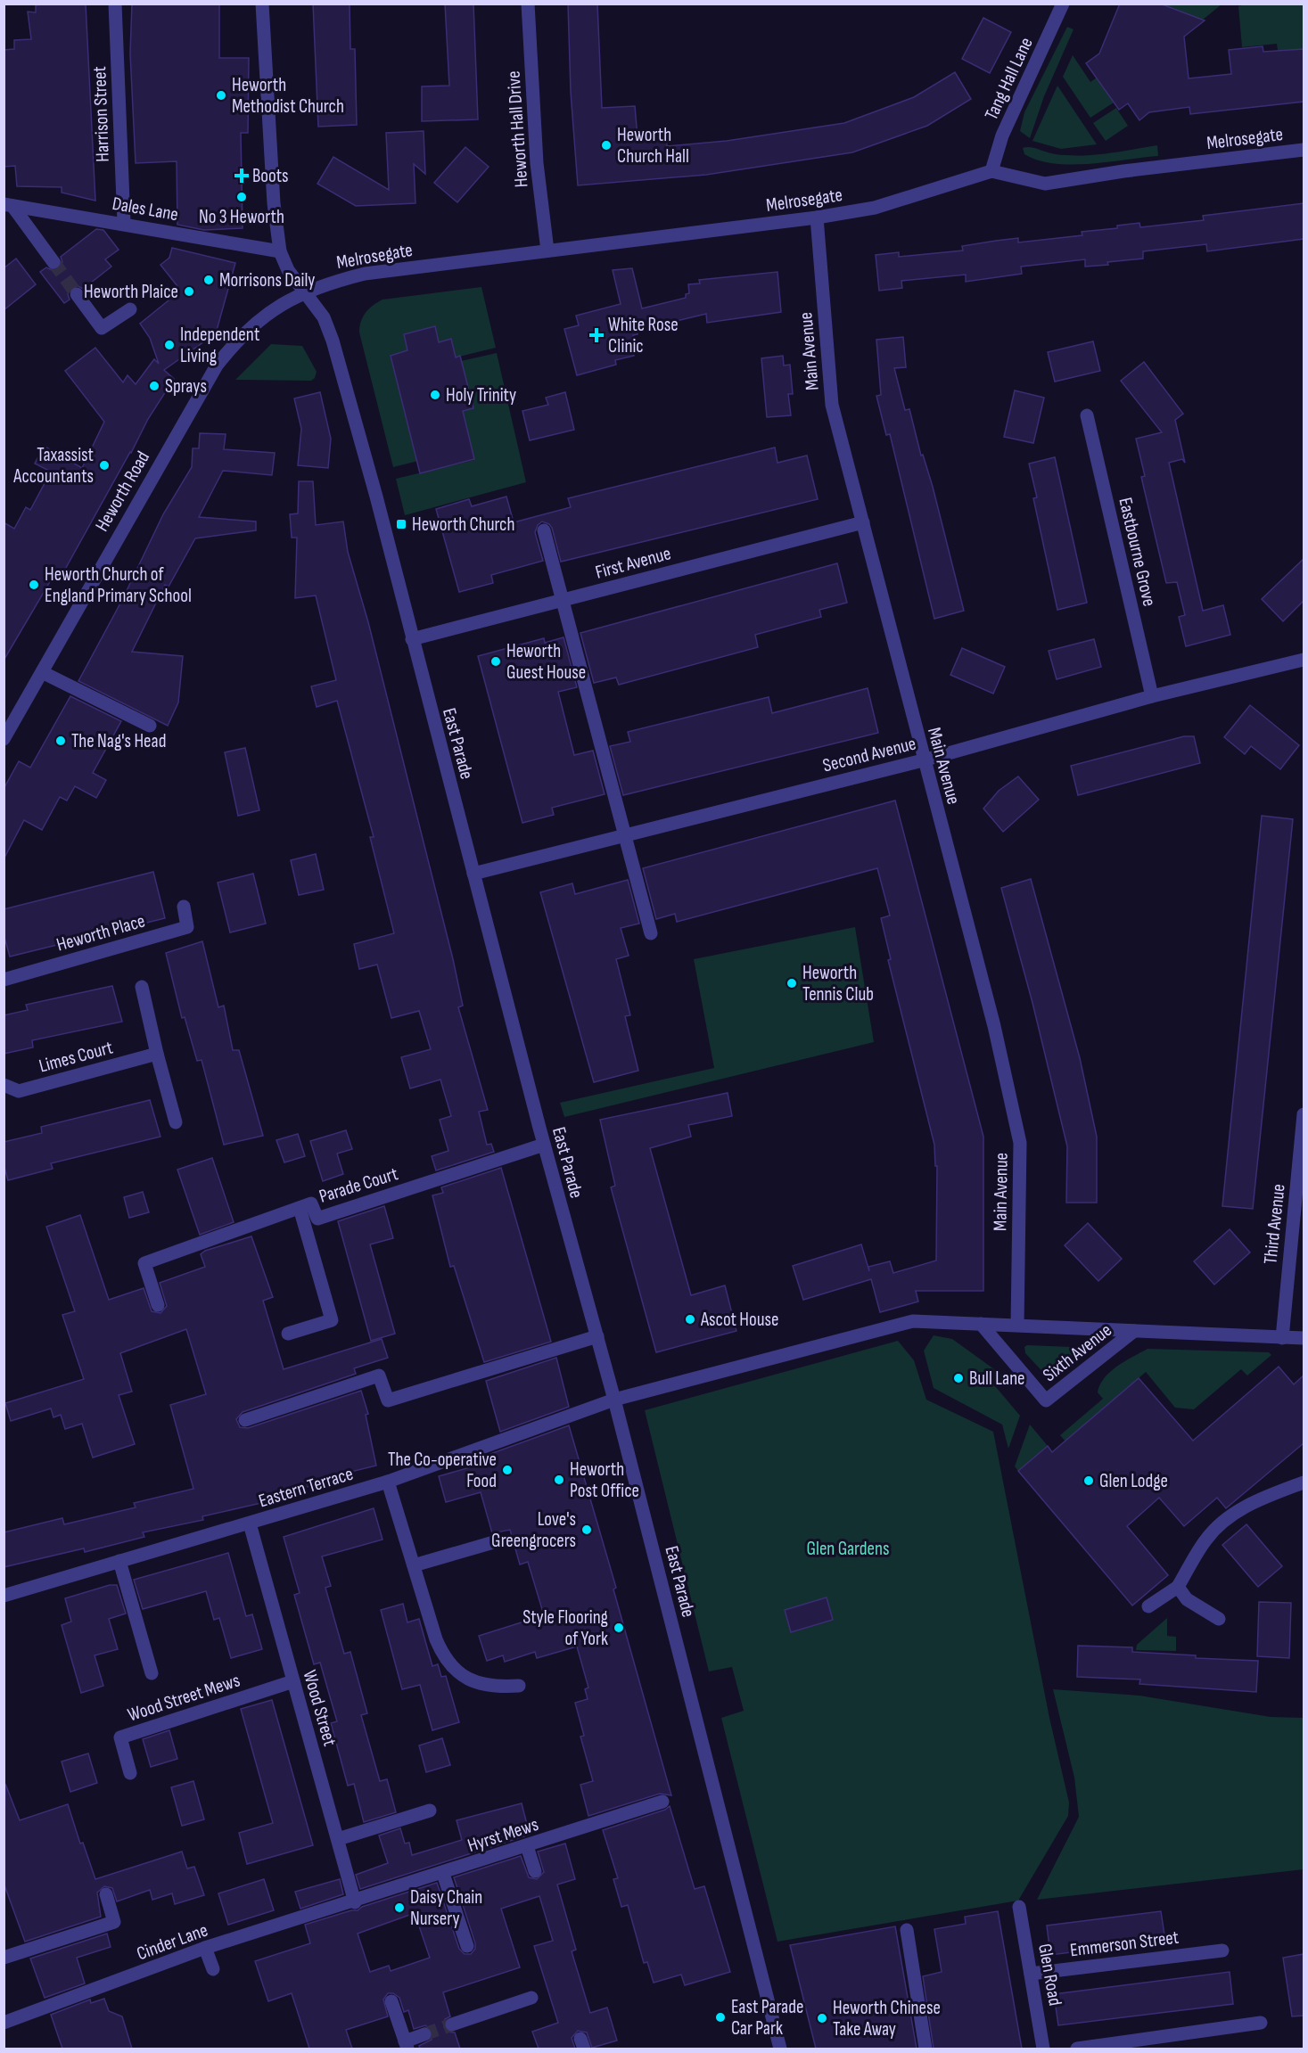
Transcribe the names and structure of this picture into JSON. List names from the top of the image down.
{
  "streets": {
    "street": [
      "Tang Hall Lane",
      "Harrison Street",
      "Heworth Hall Drive",
      "Melrosegate",
      "Dales Lane",
      "Main Avenue",
      "Heworth Road",
      "Eastbourne Grove",
      "First Avenue",
      "East Parade",
      "Second Avenue",
      "Heworth Place",
      "Limes Court",
      "Parade Court",
      "Third Avenue",
      "Sixth Avenue",
      "Eastern Terrace",
      "Wood Street Mews",
      "Wood Street",
      "Hyrst Mews",
      "Cinder Lane",
      "Emmerson Street",
      "Glen Road"
    ]
  },
  "crossings": [
    ["Tang Hall Lane", "Melrosegate"],
    ["Harrison Street", "Dales Lane"],
    ["Heworth Hall Drive", "Melrosegate"],
    ["Melrosegate", "Main Avenue"],
    ["Melrosegate", "Heworth Road"],
    ["Melrosegate", "East Parade"],
    ["Dales Lane", "East Parade"],
    ["Main Avenue", "First Avenue"],
    ["Main Avenue", "Second Avenue"],
    ["Main Avenue", "Sixth Avenue"],
    ["Heworth Road", "East Parade"],
    ["Eastbourne Grove", "Second Avenue"],
    ["First Avenue", "East Parade"],
    ["East Parade", "Second Avenue"],
    ["East Parade", "Parade Court"],
    ["East Parade", "Eastern Terrace"],
    ["Third Avenue", "Sixth Avenue"],
    ["Eastern Terrace", "Wood Street"],
    ["Wood Street Mews", "Wood Street"],
    ["Wood Street", "Hyrst Mews"],
    ["Wood Street", "Cinder Lane"],
    ["Hyrst Mews", "Cinder Lane"],
    ["Emmerson Street", "Glen Road"]
  ],
  "parks": ["Glen Gardens"],
  "places": {
    "other": [
      "Heworth Methodist Church",
      "Heworth Church Hall",
      "No 3 Heworth",
      "Morrisons Daily",
      "Heworth Plaice",
      "Independent Living",
      "Sprays",
      "Holy Trinity",
      "Taxassist Accountants",
      "Heworth Church of England Primary School",
      "Heworth Guest House",
      "The Nag's Head",
      "Heworth Tennis Club",
      "Ascot House",
      "Bull Lane",
      "The Co-operative Food",
      "Heworth Post Office",
      "Glen Lodge",
      "Love's Greengrocers",
      "Style Flooring of York",
      "Daisy Chain Nursery",
      "East Parade Car Park",
      "Heworth Chinese Take Away"
    ],
    "health": ["Boots", "White Rose Clinic"],
    "transit": ["Heworth Church"]
  }
}
